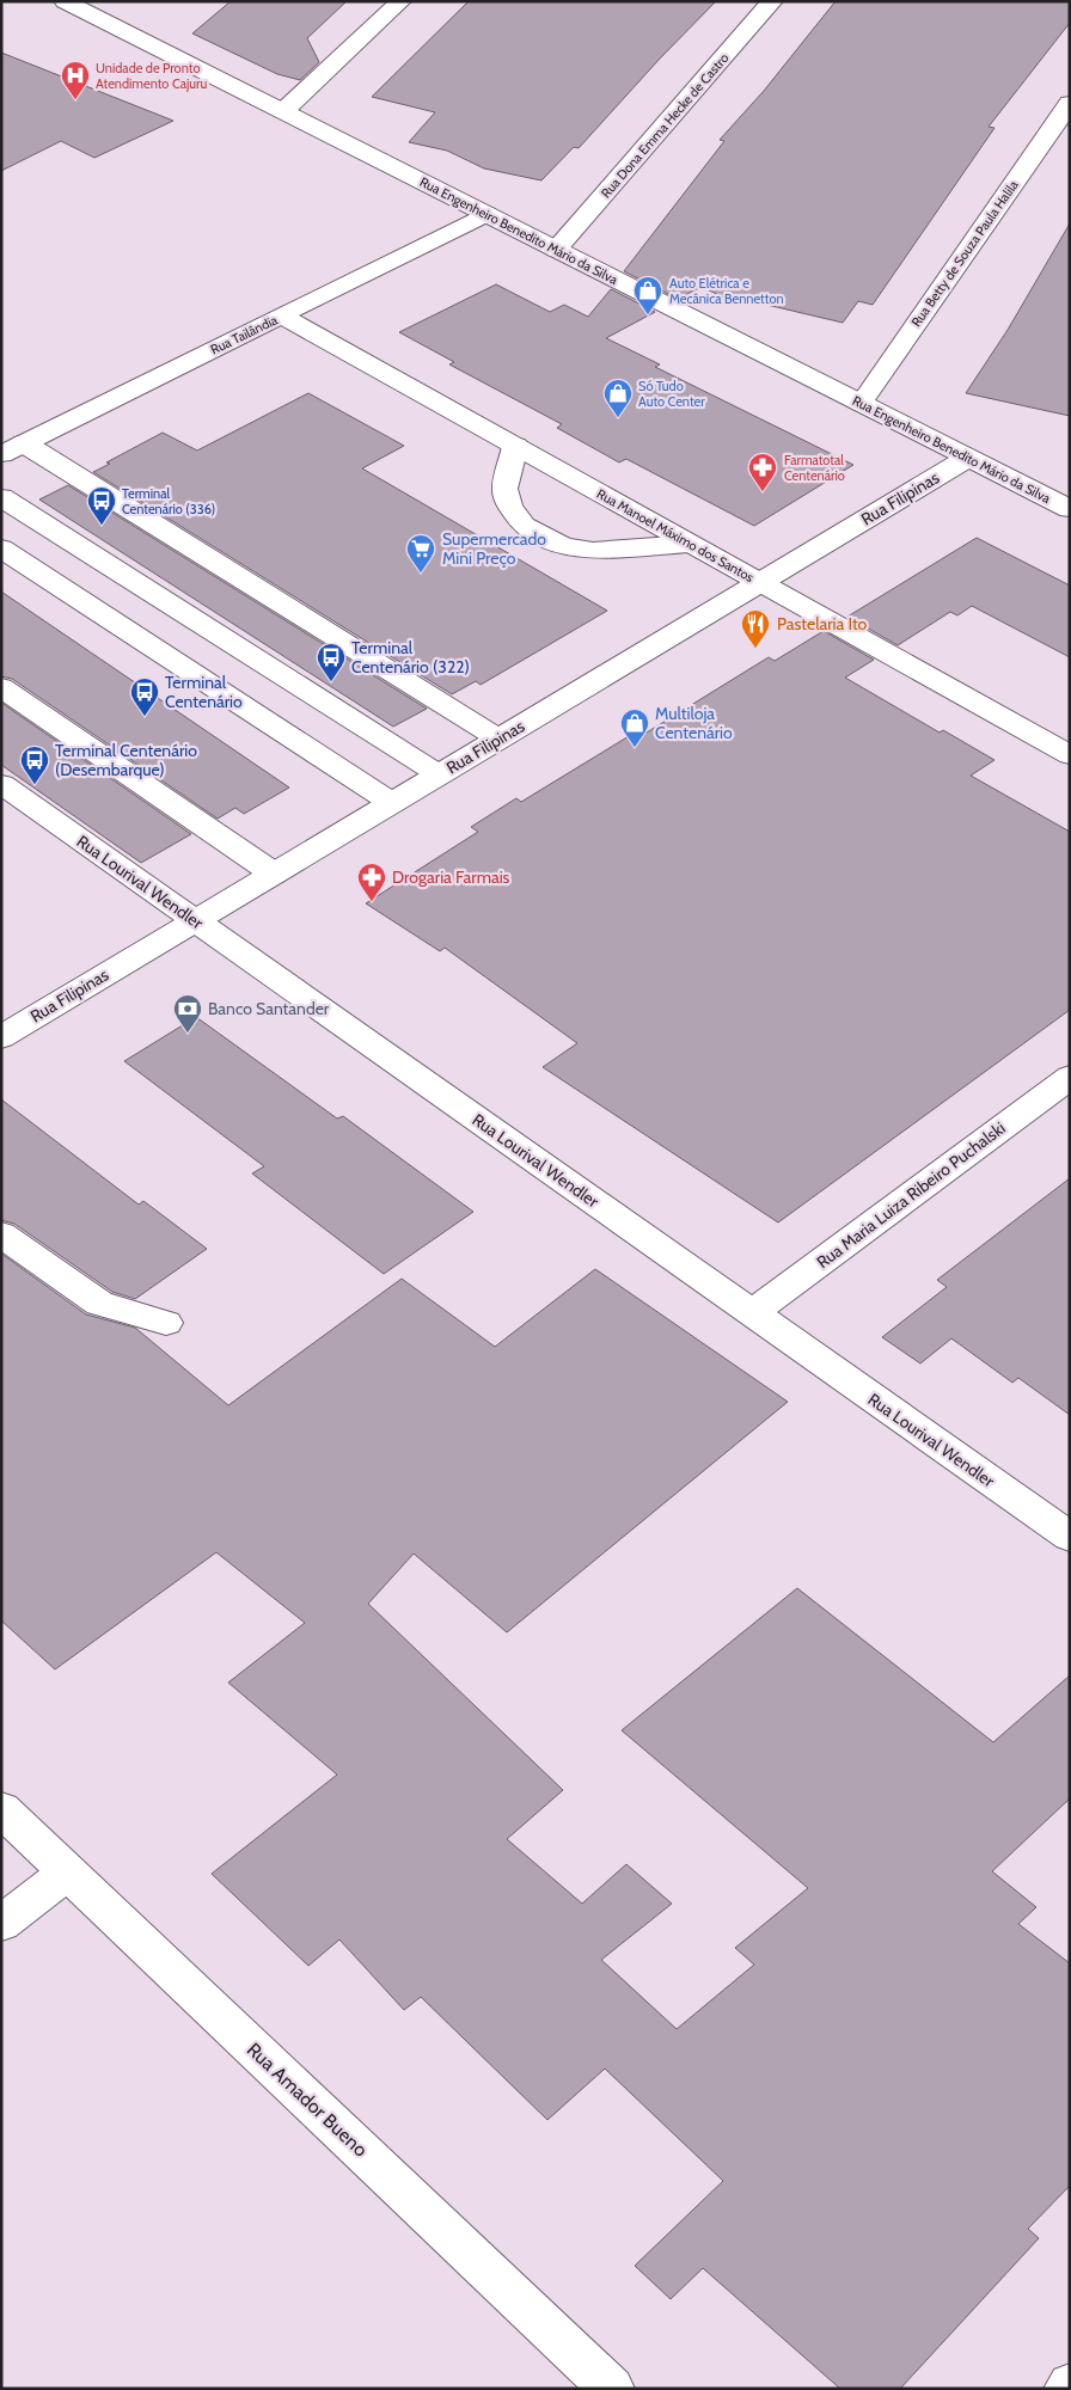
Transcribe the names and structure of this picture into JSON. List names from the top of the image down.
{
  "streets": {
    "street": [
      "Rua Dona Emma Hecke de Castro",
      "Rua Engenheiro Benedito Mário da Silva",
      "Rua Betty de Souza Paula Halila",
      "Rua Tailândia",
      "Rua Filipinas",
      "Rua Manoel Máximo dos Santos",
      "Rua Lourival Wendler",
      "Rua Maria Luiza Ribeiro Puchalski",
      "Rua Amador Bueno"
    ]
  },
  "crossings": [
    ["Rua Dona Emma Hecke de Castro", "Rua Engenheiro Benedito Mário da Silva"],
    ["Rua Engenheiro Benedito Mário da Silva", "Rua Betty de Souza Paula Halila"],
    ["Rua Engenheiro Benedito Mário da Silva", "Rua Tailândia"],
    ["Rua Engenheiro Benedito Mário da Silva", "Rua Filipinas"],
    ["Rua Tailândia", "Rua Manoel Máximo dos Santos"],
    ["Rua Filipinas", "Rua Manoel Máximo dos Santos"],
    ["Rua Filipinas", "Rua Lourival Wendler"],
    ["Rua Lourival Wendler", "Rua Maria Luiza Ribeiro Puchalski"]
  ],
  "places": {
    "hospital": ["Unidade de Pronto Atendimento Cajuru"],
    "shop": ["Auto Elétrica e Mecânica Bennetton", "Só Tudo Auto Center", "Multiloja Centenário"],
    "pharmacy": ["Farmatotal Centenário", "Drogaria Farmais"],
    "bus stop": [
      "Terminal Centenário (336)",
      "Terminal Centenário (322)",
      "Terminal Centenário",
      "Terminal Centenário (Desembarque)"
    ],
    "supermarket": ["Supermercado Mini Preço"],
    "restaurant": ["Pastelaria Ito"],
    "bank": ["Banco Santander"]
  }
}
